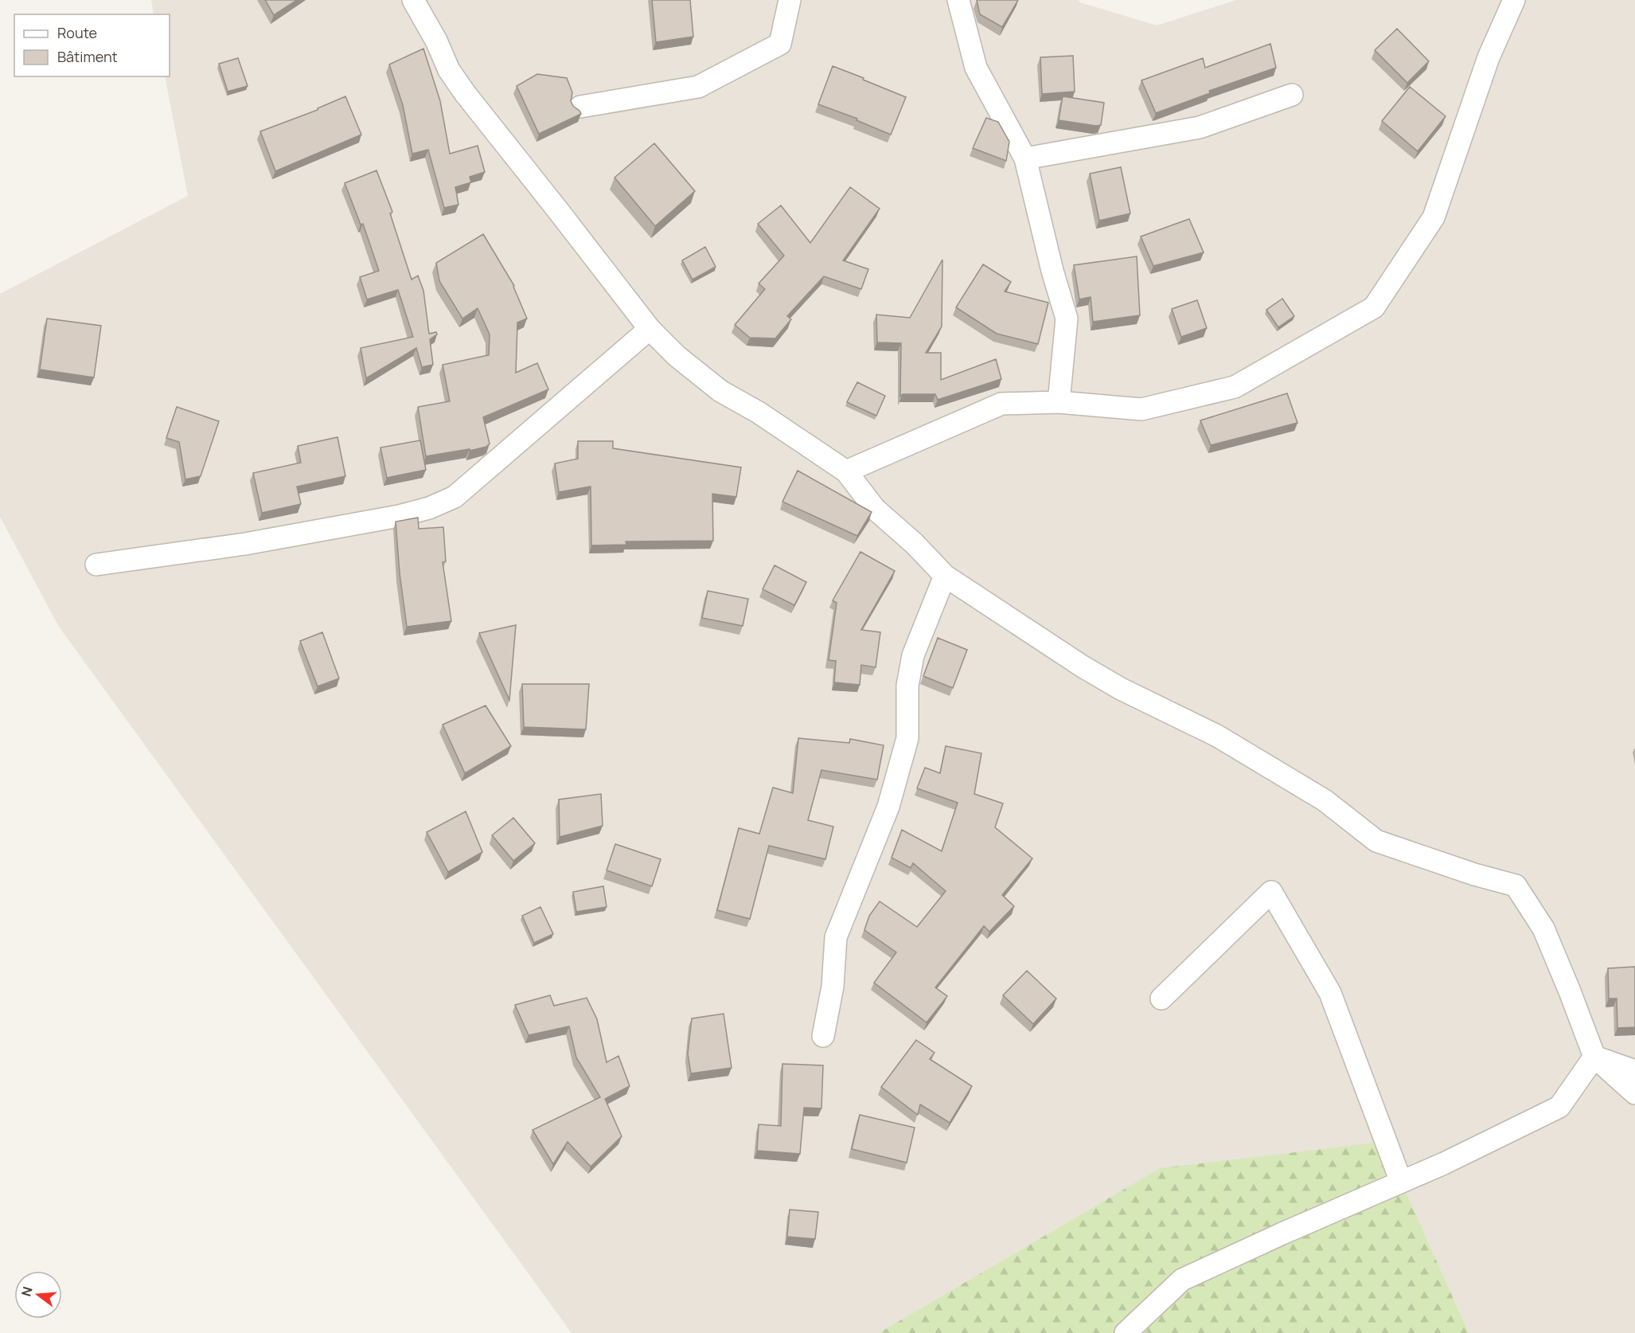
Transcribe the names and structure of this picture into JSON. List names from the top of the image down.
{
  "legend": ["Route", "Bâtiment"],
  "north": "left"
}
